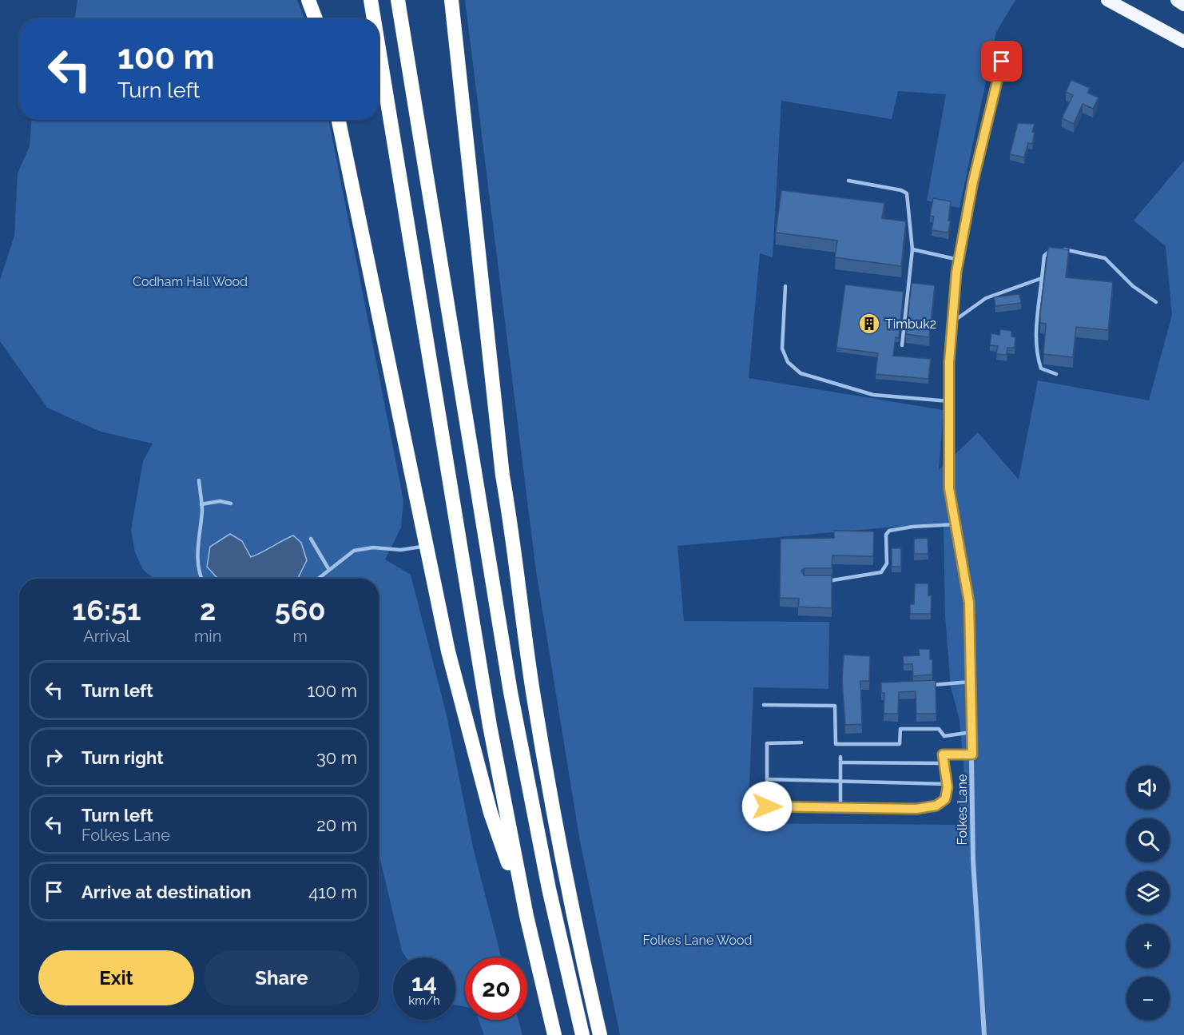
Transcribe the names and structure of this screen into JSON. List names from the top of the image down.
{
  "streets": {
    "street": ["Folkes Lane"]
  },
  "parks": ["Codham Hall Wood", "Folkes Lane Wood"],
  "places": {
    "building": ["Timbuk2"]
  },
  "page": {
    "turn": ["100 m", "Turn left"],
    "eta": [
      "16:51",
      "Arrival",
      "2",
      "min",
      "560",
      "m"
    ],
    "list": [
      {
        "name": "Turn left",
        "value": "100 m"
      },
      {
        "name": "Turn right",
        "value": "30 m"
      },
      {
        "name": "Turn left",
        "note": "Folkes Lane",
        "value": "20 m"
      },
      {
        "name": "Arrive at destination",
        "value": "410 m"
      }
    ],
    "map_buttons": ["+", "−"],
    "buttons": ["Exit", "Share"],
    "speed": "14 km/h",
    "limit": "20"
  }
}
